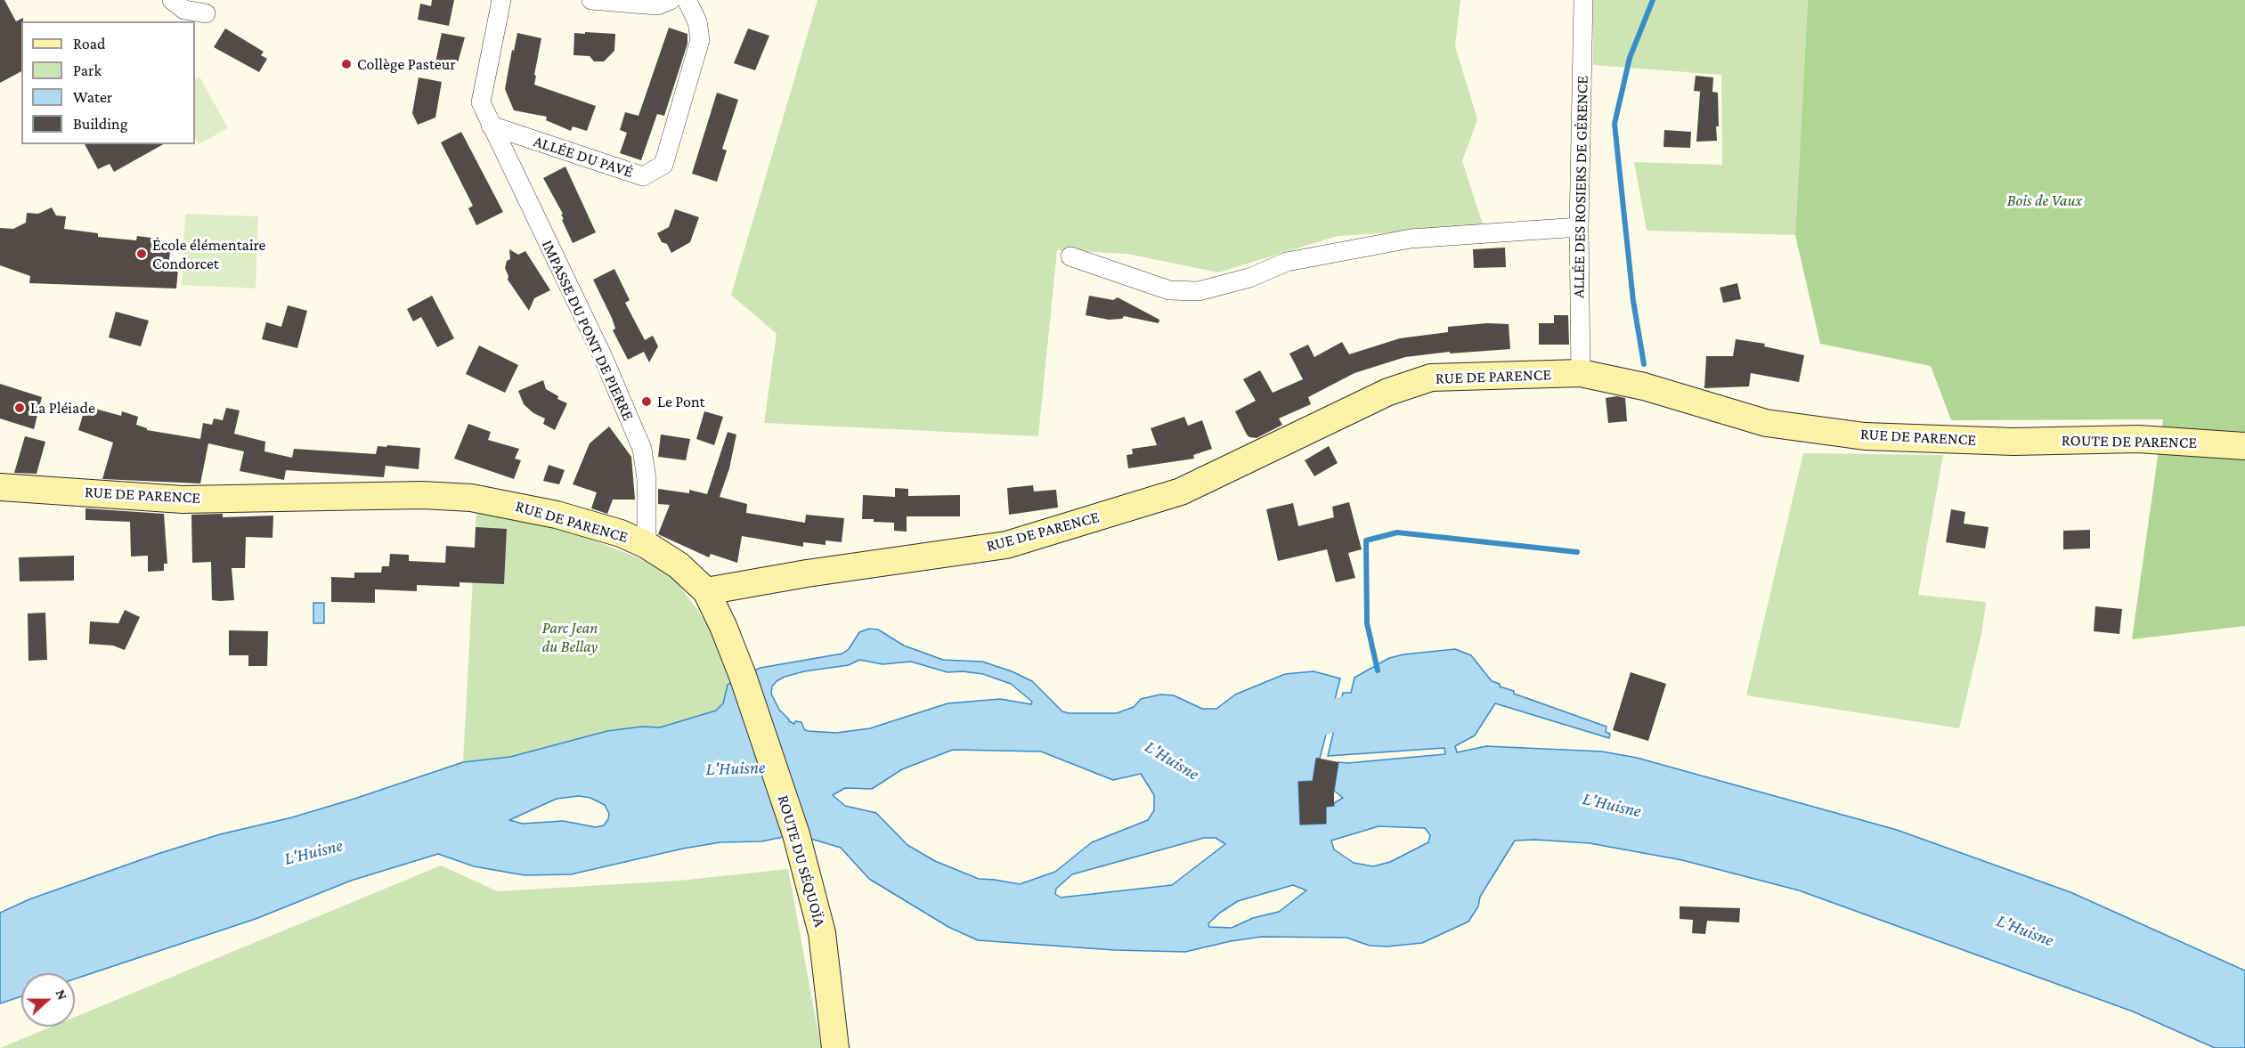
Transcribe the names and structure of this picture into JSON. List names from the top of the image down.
{
  "streets": {
    "street": [
      "ALLÉE DU PAVÉ",
      "ALLÉE DES ROSIERS DE GÉRENCE",
      "IMPASSE DU PONT DE PIERRE",
      "RUE DE PARENCE",
      "ROUTE DE PARENCE",
      "ROUTE DU SÉQUOÏA"
    ]
  },
  "crossings": [
    ["ALLÉE DU PAVÉ", "IMPASSE DU PONT DE PIERRE"],
    ["ALLÉE DES ROSIERS DE GÉRENCE", "RUE DE PARENCE"],
    ["IMPASSE DU PONT DE PIERRE", "RUE DE PARENCE"],
    ["RUE DE PARENCE", "ROUTE DE PARENCE"],
    ["RUE DE PARENCE", "ROUTE DU SÉQUOÏA"]
  ],
  "water": ["L'Huisne"],
  "parks": ["Bois de Vaux", "Parc Jean du Bellay"],
  "places": [
    "Collège Pasteur",
    "École élémentaire Condorcet",
    "Le Pont",
    "La Pléiade"
  ],
  "legend": [
    "Road",
    "Park",
    "Water",
    "Building"
  ],
  "north": "right"
}
